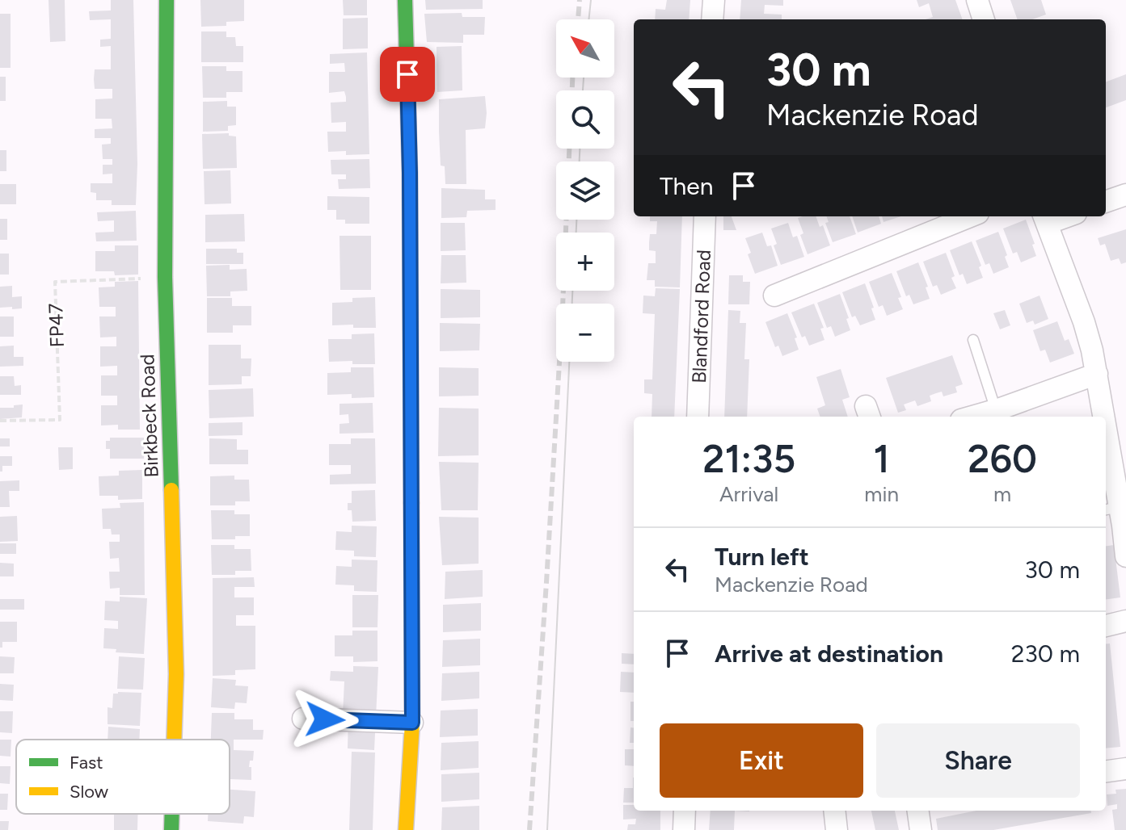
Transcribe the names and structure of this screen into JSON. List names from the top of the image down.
{
  "streets": {
    "street": ["Blandford Road", "Birkbeck Road"],
    "path": ["FP47"]
  },
  "crossings": [
    ["FP47", "Birkbeck Road"]
  ],
  "legend": ["Fast", "Slow"],
  "north": "top left",
  "page": {
    "map_buttons": ["+", "−"],
    "turn": ["30 m", "Mackenzie Road"],
    "then": "Then",
    "eta": [
      "21:35",
      "Arrival",
      "1",
      "min",
      "260",
      "m"
    ],
    "list": [
      {
        "name": "Turn left",
        "note": "Mackenzie Road",
        "value": "30 m"
      },
      {
        "name": "Arrive at destination",
        "value": "230 m"
      }
    ],
    "buttons": ["Exit", "Share"]
  }
}
